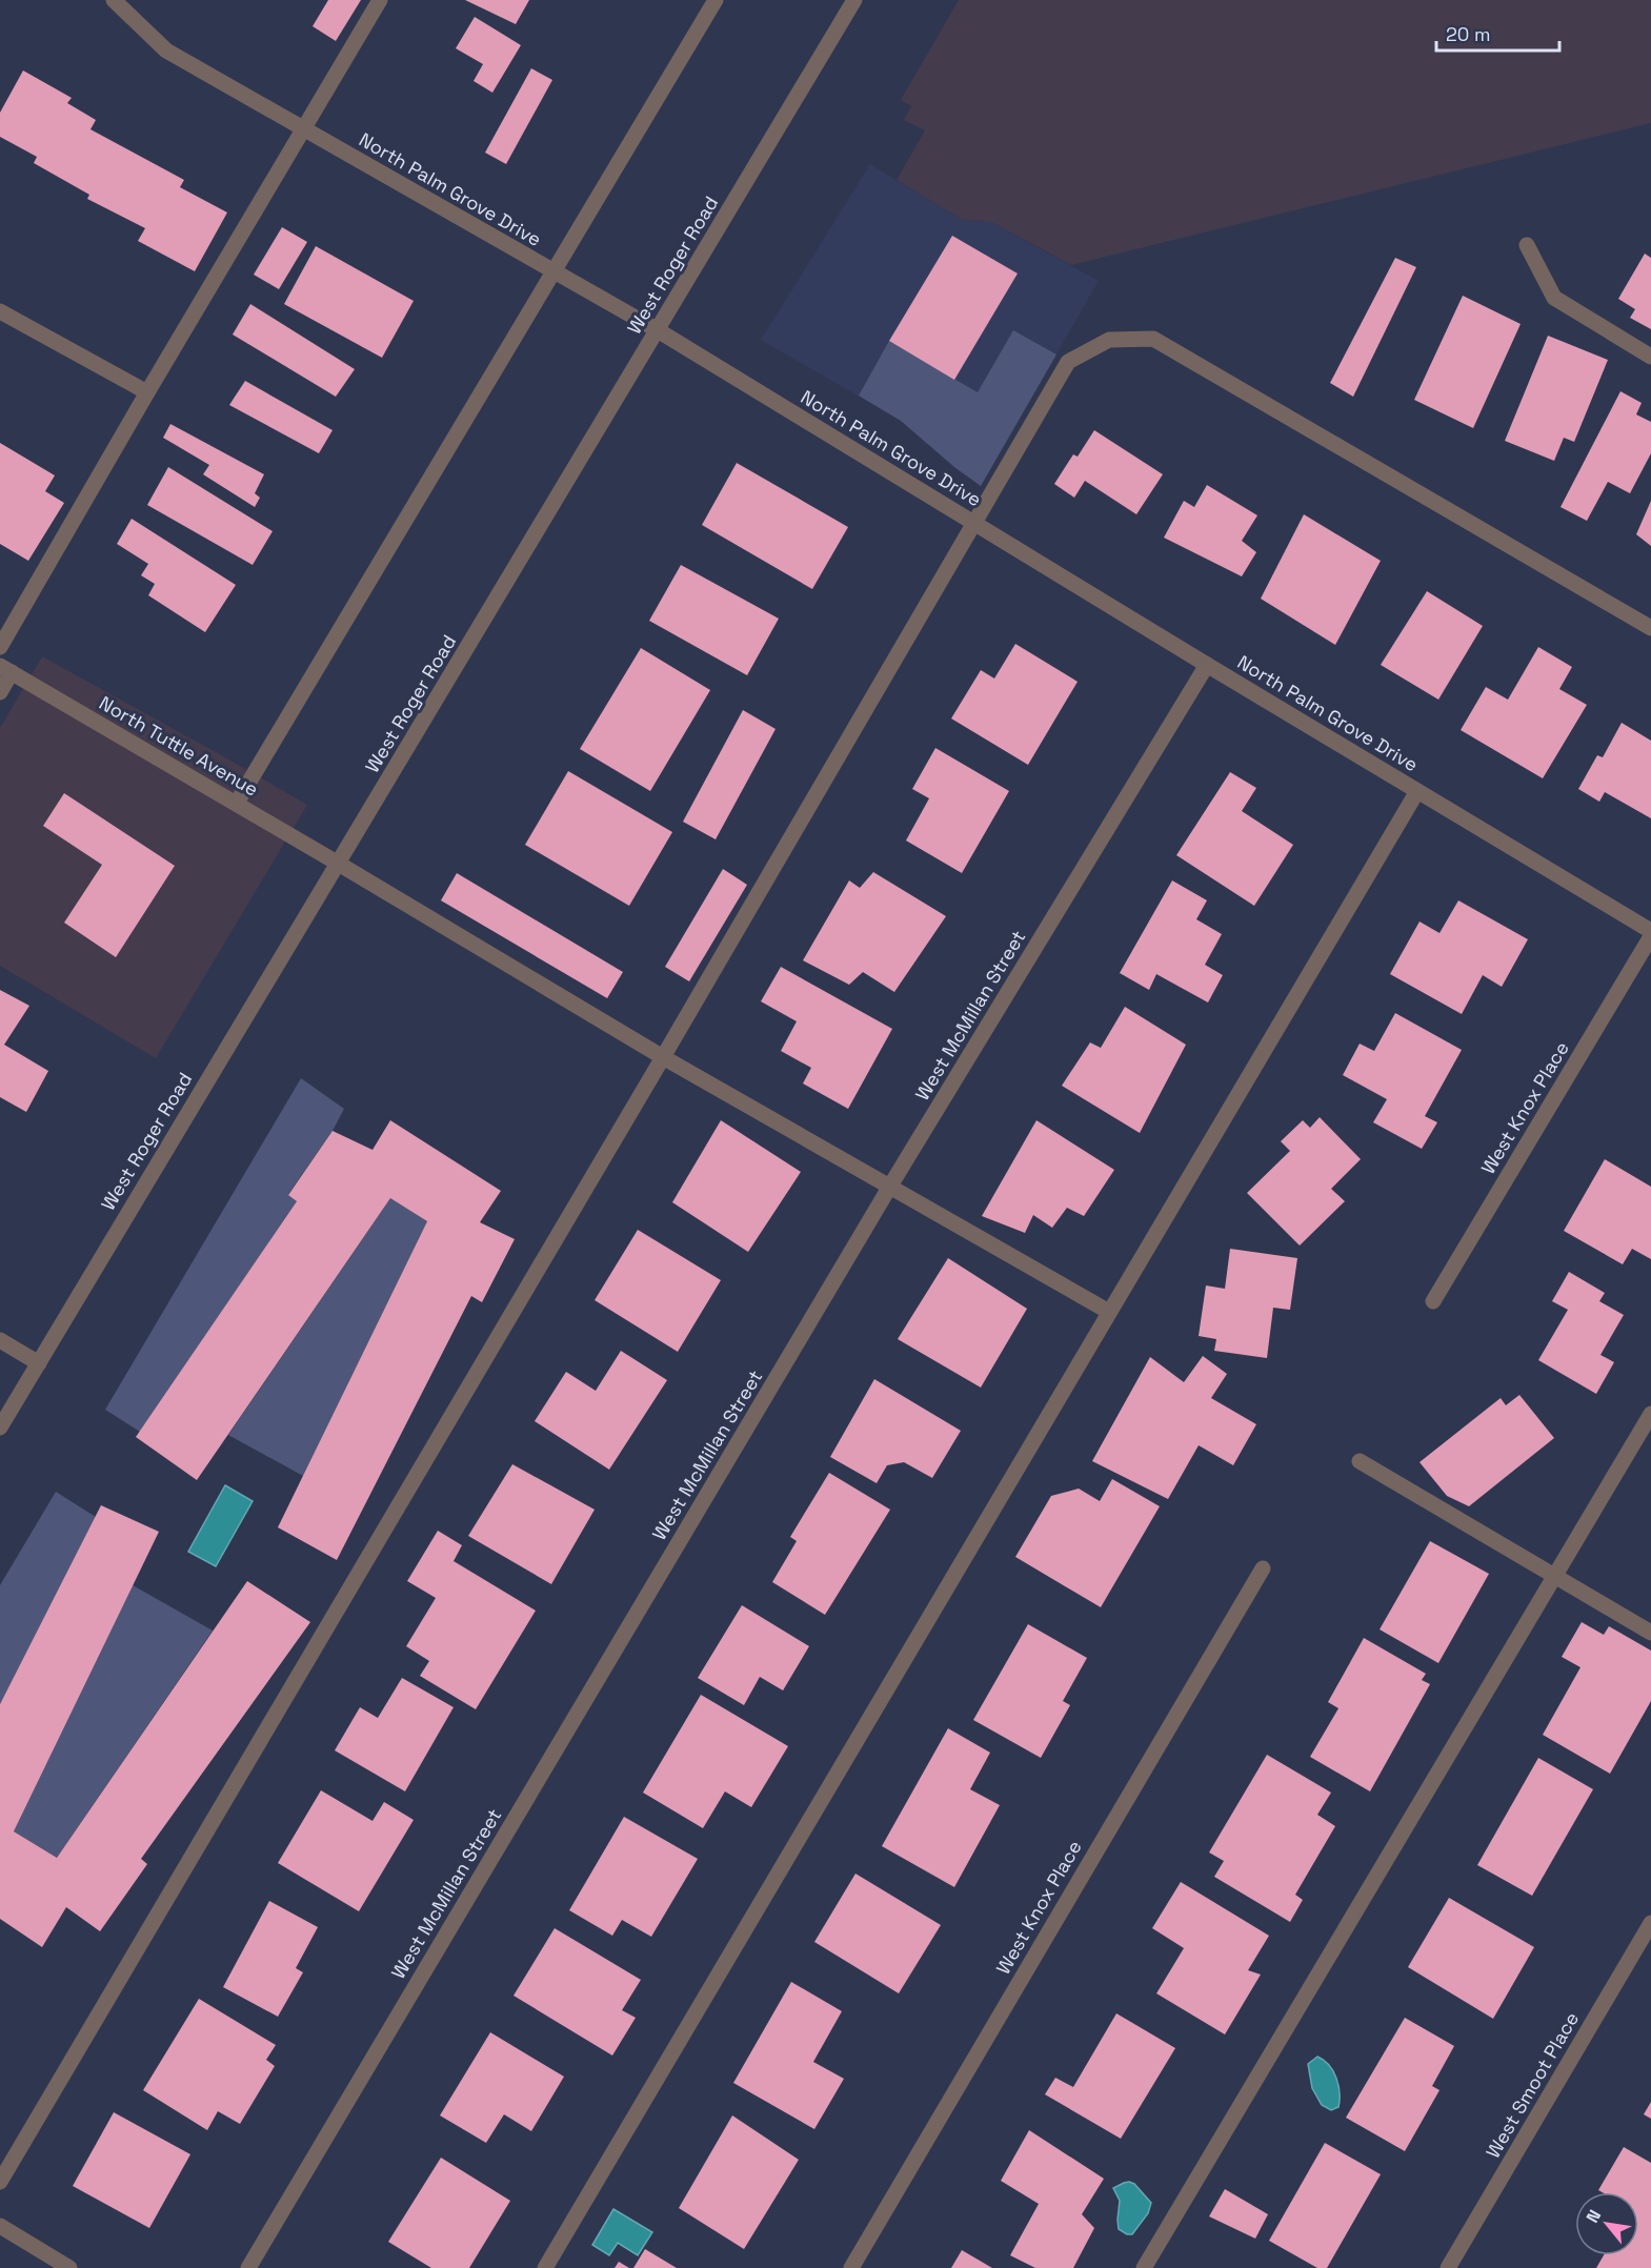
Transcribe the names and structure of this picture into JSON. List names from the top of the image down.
{
  "streets": {
    "street": [
      "North Palm Grove Drive",
      "West Roger Road",
      "North Tuttle Avenue",
      "West McMillan Street",
      "West Knox Place",
      "West Smoot Place"
    ]
  },
  "crossings": [
    ["North Palm Grove Drive", "West Roger Road"],
    ["North Palm Grove Drive", "West McMillan Street"],
    ["West Roger Road", "North Tuttle Avenue"],
    ["North Tuttle Avenue", "West McMillan Street"]
  ],
  "scale_bar": "20 m",
  "north": "top left"
}
